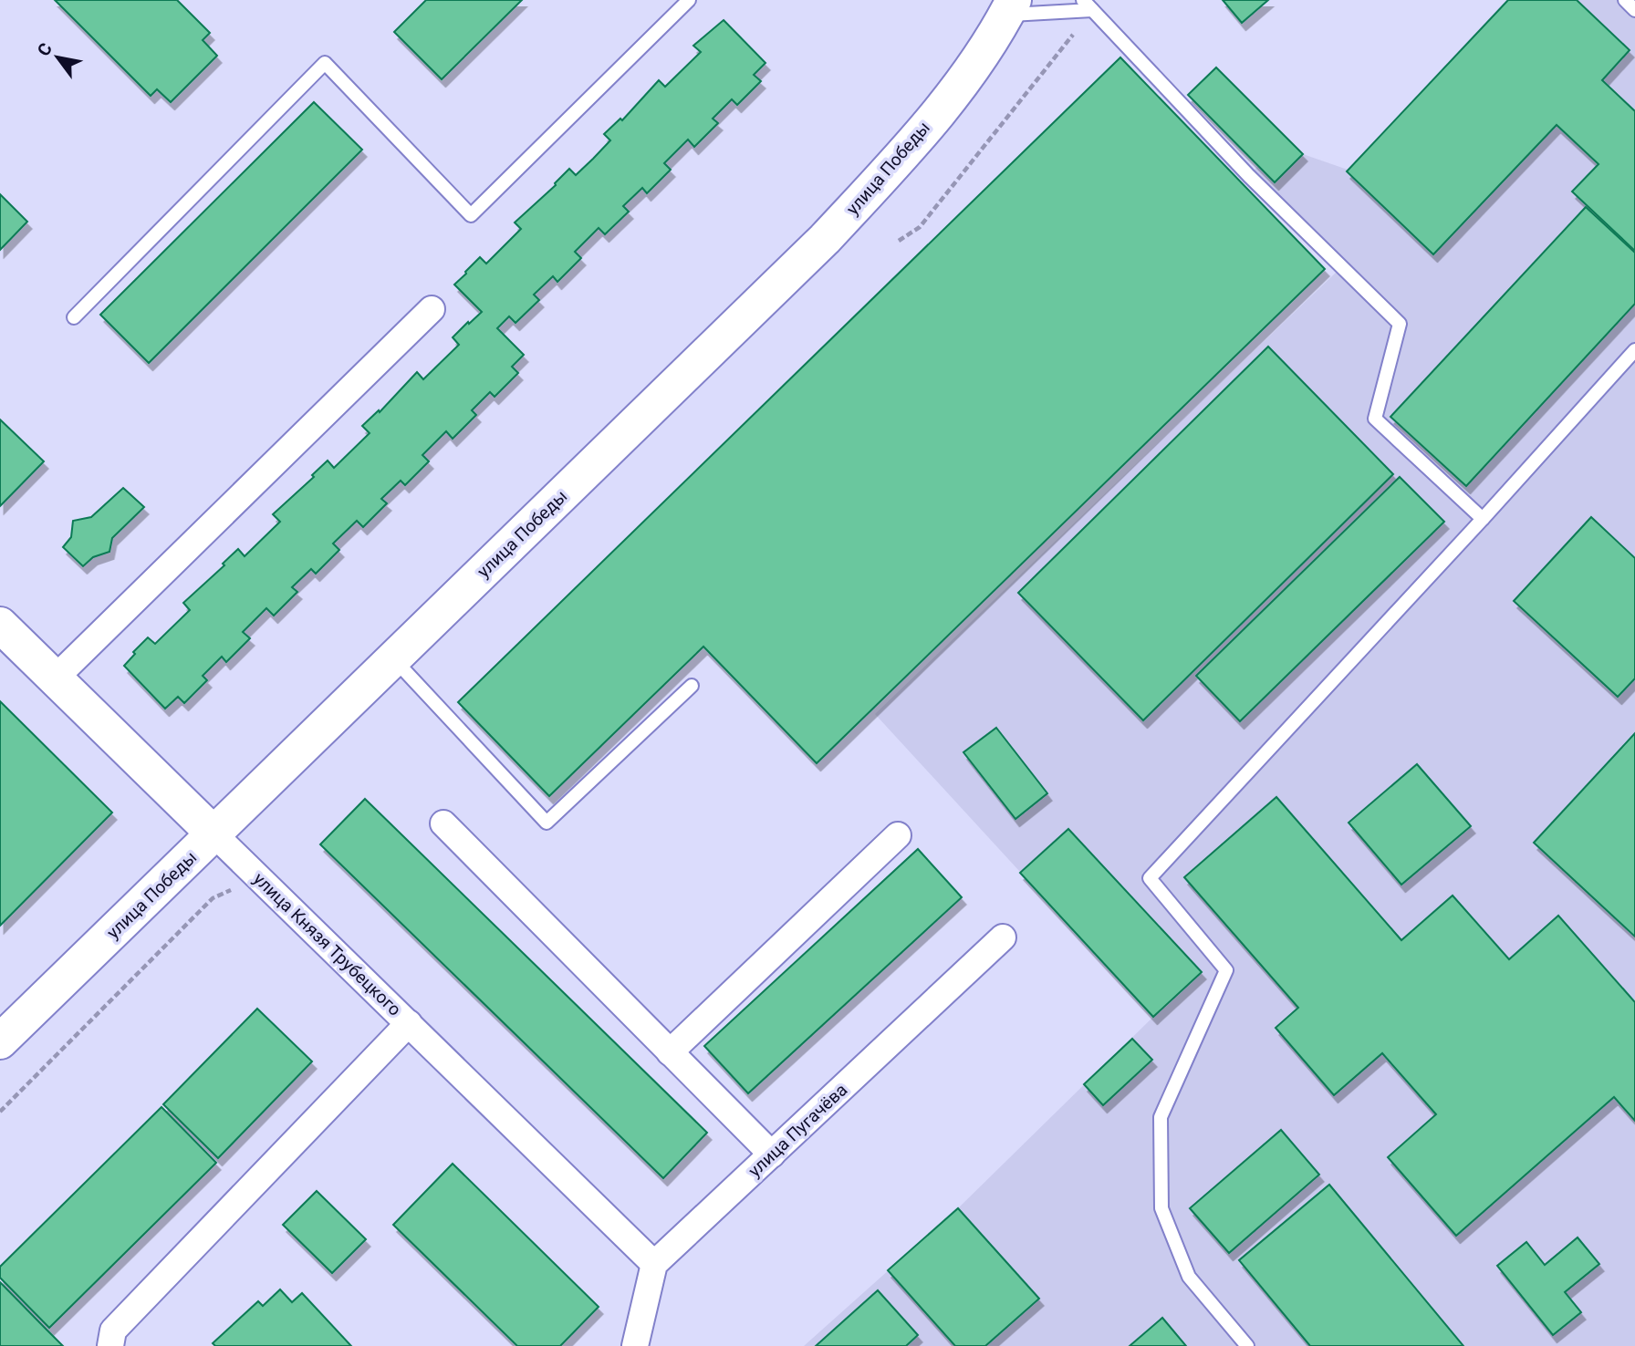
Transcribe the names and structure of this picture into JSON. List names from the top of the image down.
{
  "streets": {
    "main road": ["улица Победы", "улица Князя Трубецкого"],
    "street": ["улица Пугачёва"]
  },
  "crossings": [
    ["улица Победы", "улица Князя Трубецкого"],
    ["улица Князя Трубецкого", "улица Пугачёва"]
  ],
  "north": "top left"
}
